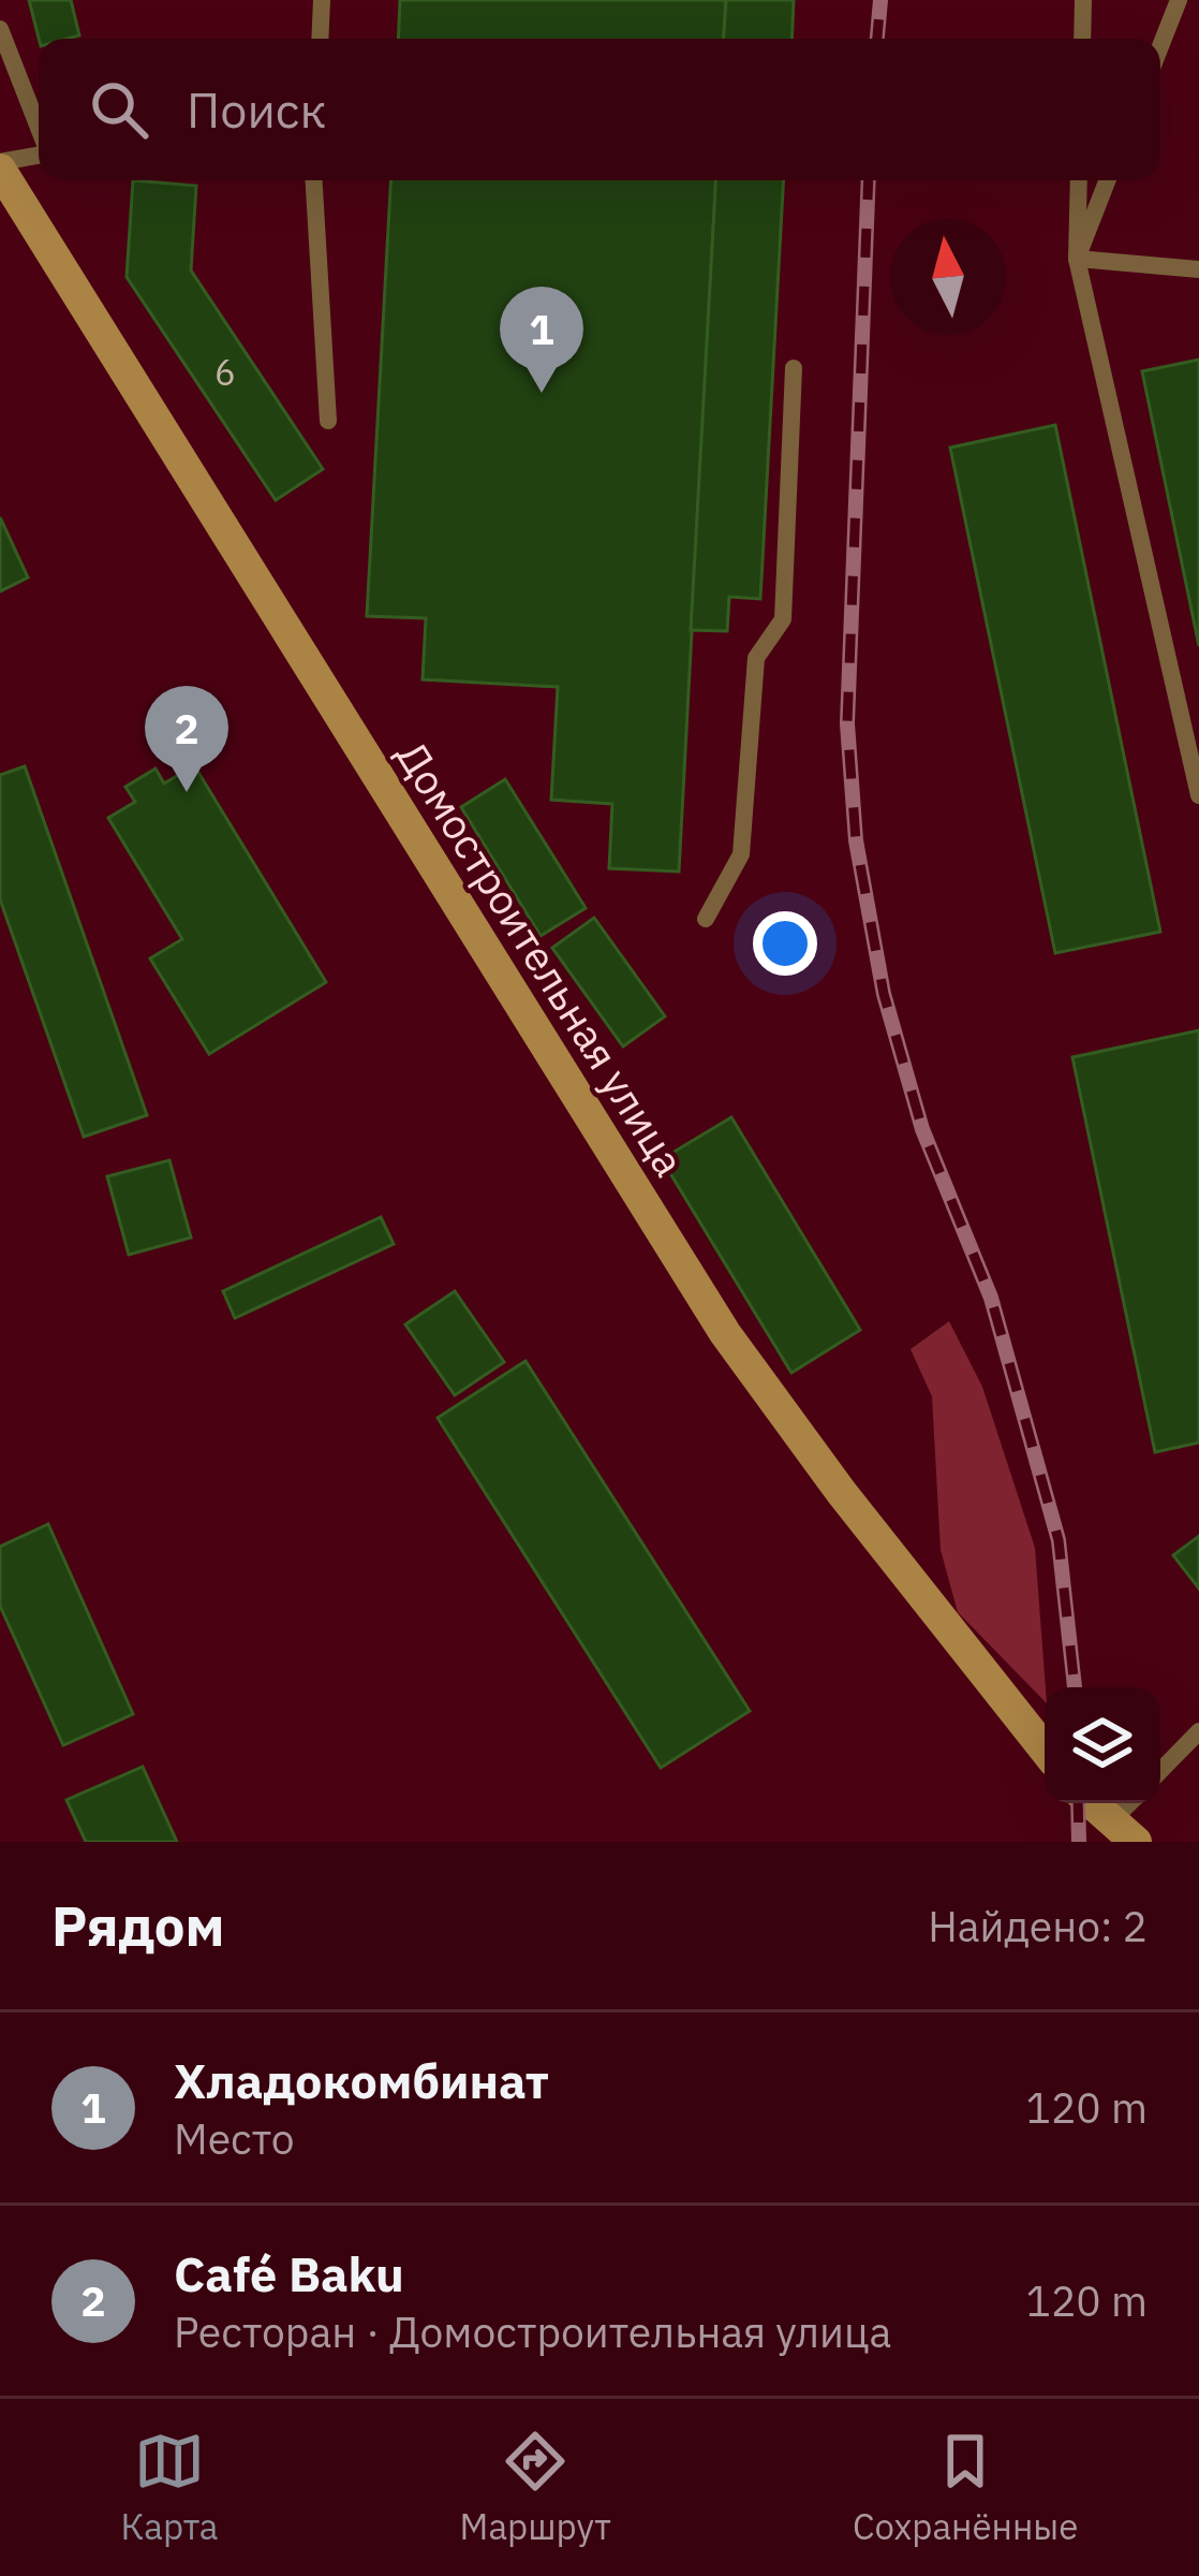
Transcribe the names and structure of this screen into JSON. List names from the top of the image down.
{
  "streets": {
    "street": ["Домостроительная улица"]
  },
  "house_numbers": ["6"],
  "north": "top",
  "page": {
    "search": "Поиск",
    "pins": ["1", "2"],
    "heading": ["Рядом", "Найдено: 2"],
    "list": [
      {
        "mark": "1",
        "name": "Хладокомбинат",
        "note": "Место",
        "value": "120 m"
      },
      {
        "mark": "2",
        "name": "Café Baku",
        "note": "Ресторан · Домостроительная улица",
        "value": "120 m"
      }
    ],
    "nav": ["Карта", "Маршрут", "Сохранённые"]
  }
}
